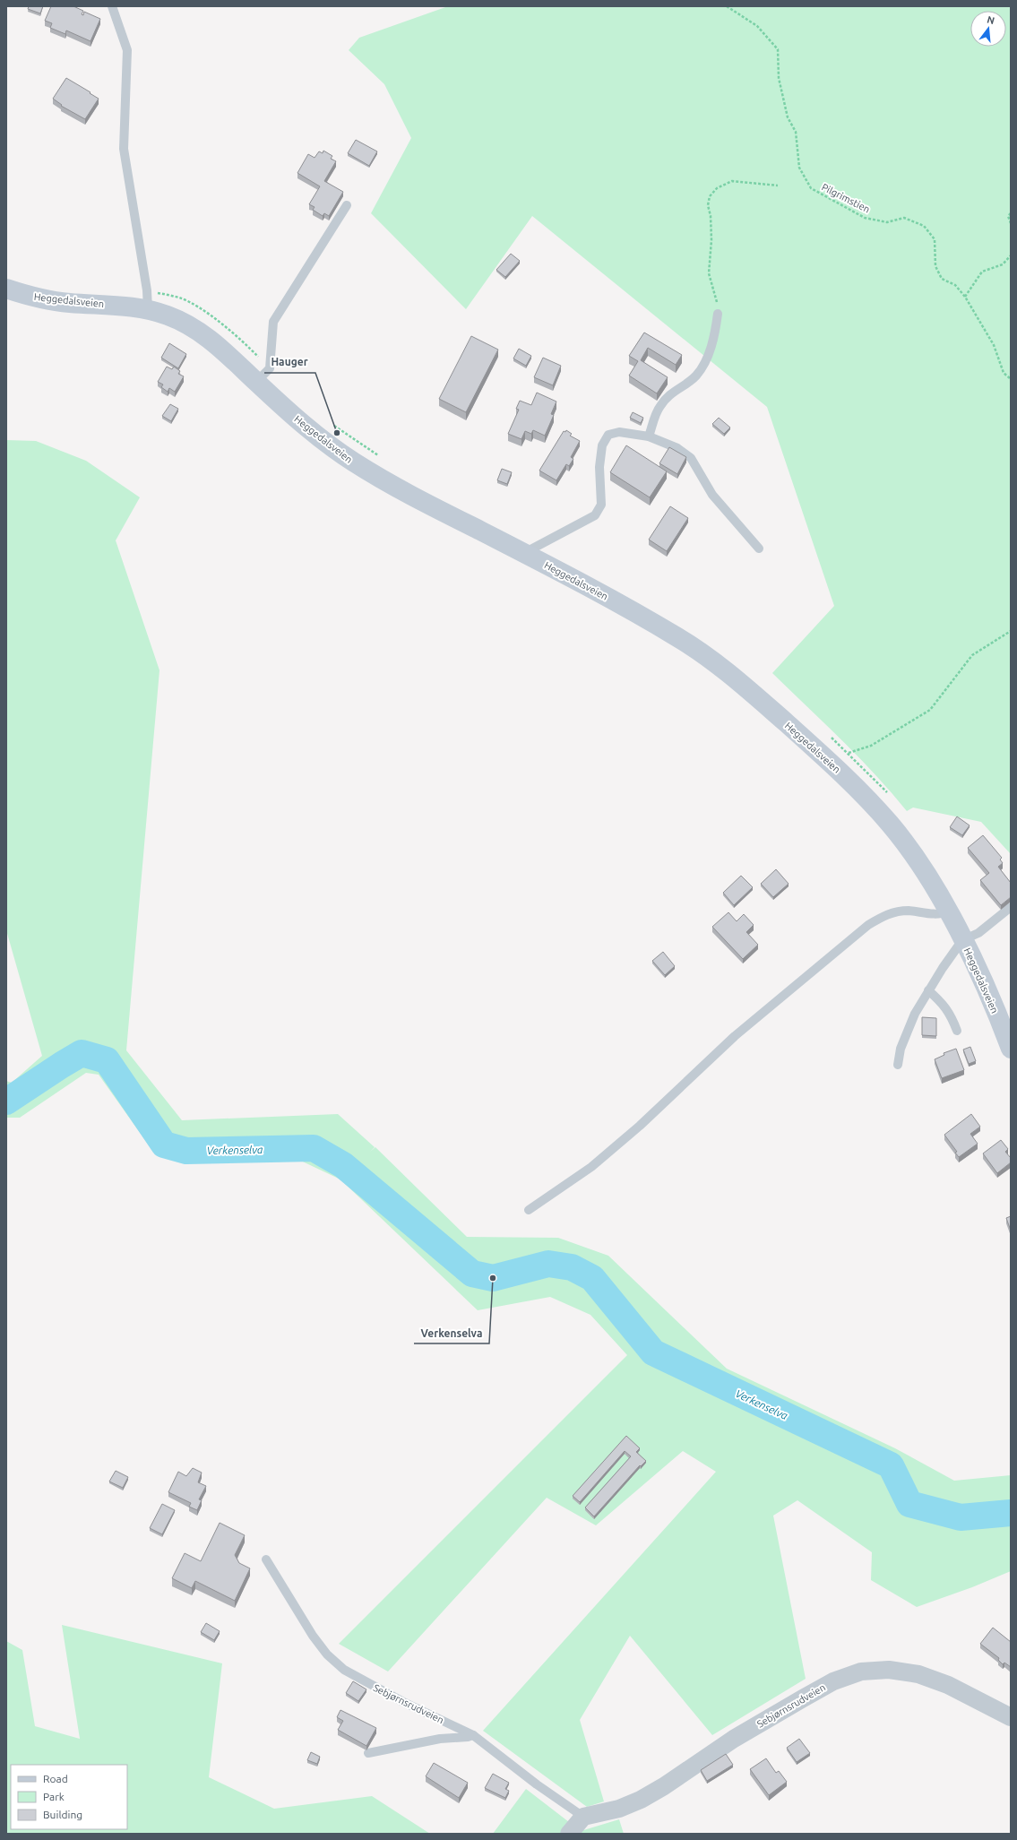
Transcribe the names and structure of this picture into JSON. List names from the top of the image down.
{
  "streets": {
    "main road": ["Heggedalsveien"],
    "street": ["Sebjørnsrudveien"],
    "path": ["Pilgrimstien"]
  },
  "water": ["Verkenselva"],
  "places": ["Hauger", "Verkenselva"],
  "legend": ["Road", "Park", "Building"],
  "north": "top"
}
